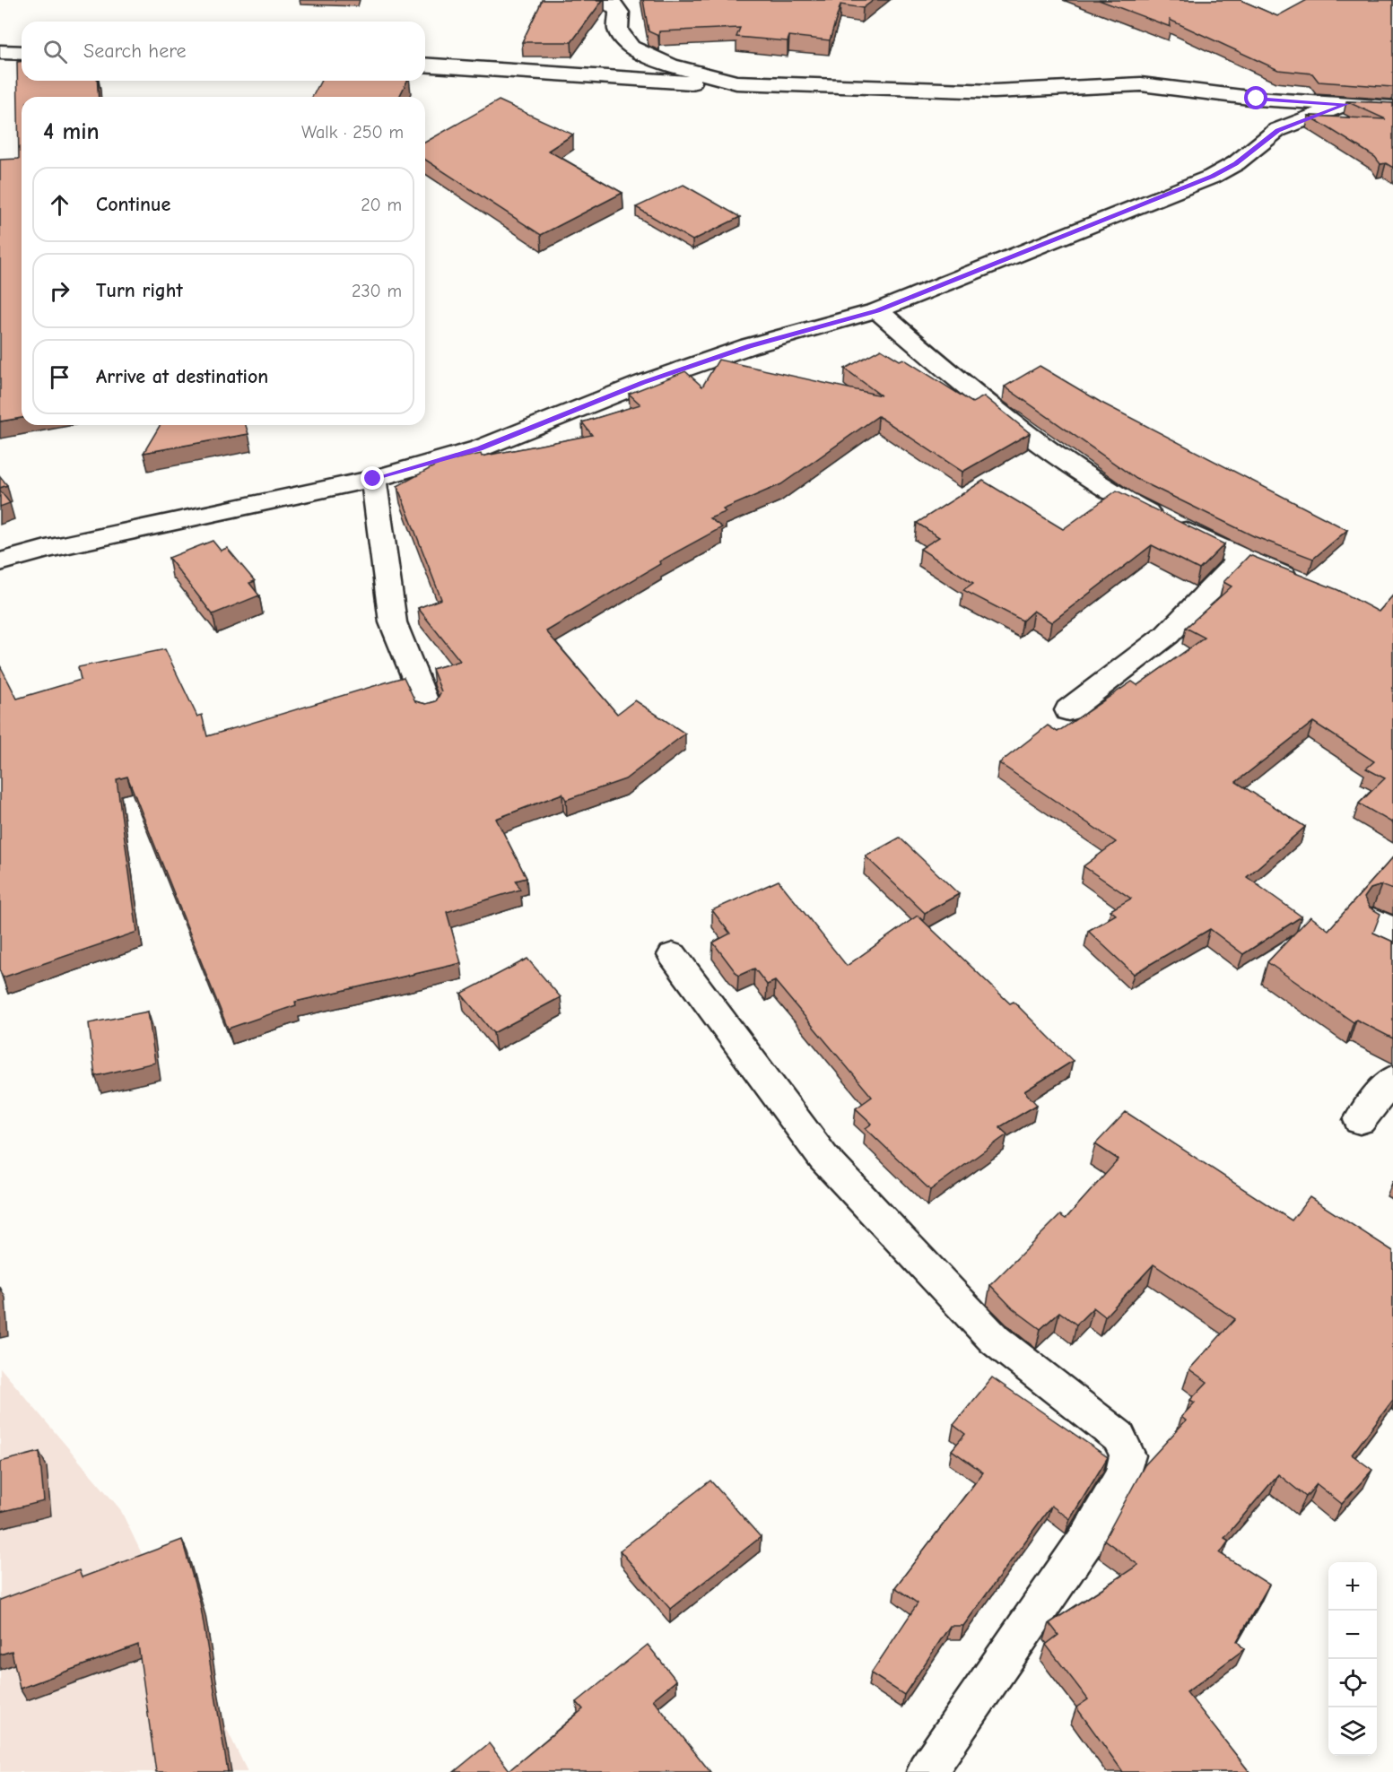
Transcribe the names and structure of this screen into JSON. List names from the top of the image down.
{
  "page": {
    "search": "Search here",
    "heading": ["4 min", "Walk · 250 m"],
    "list": [
      ["Continue", "20 m"],
      ["Turn right", "230 m"],
      "Arrive at destination"
    ],
    "map_buttons": ["+", "−"]
  }
}
